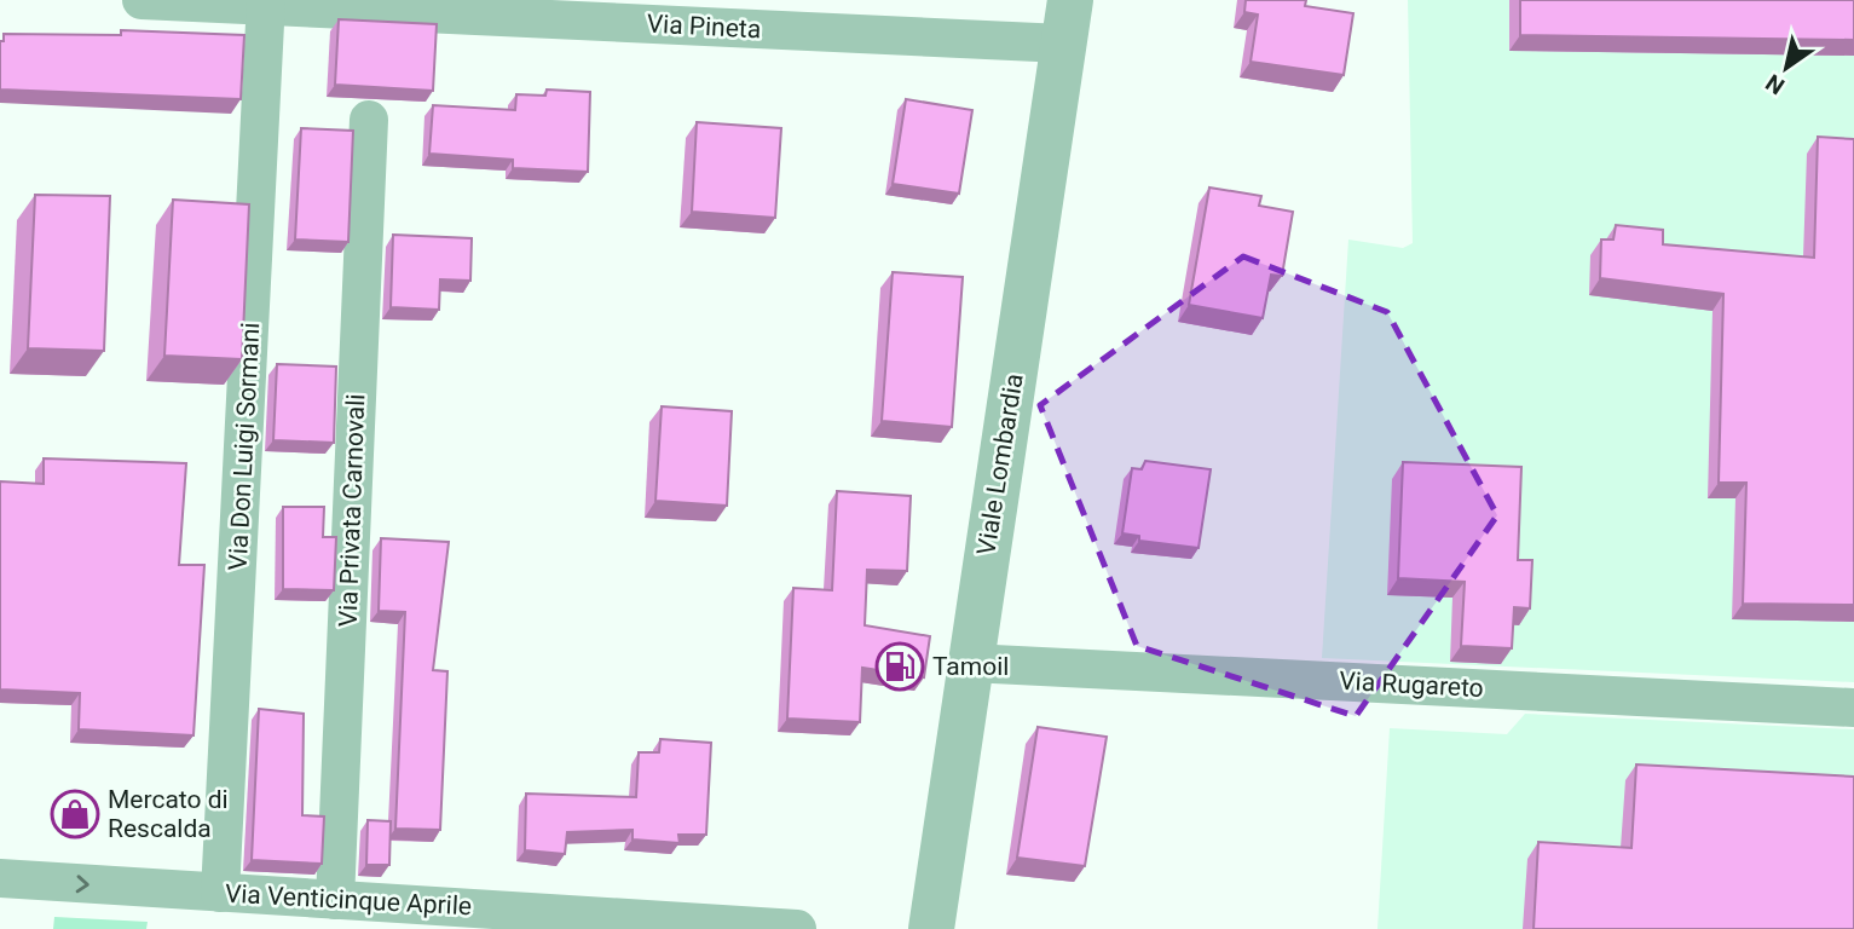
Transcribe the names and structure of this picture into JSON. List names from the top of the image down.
{
  "streets": {
    "street": [
      "Via Pineta",
      "Via Don Luigi Sormani",
      "Viale Lombardia",
      "Via Privata Carnovali",
      "Via Rugareto",
      "Via Venticinque Aprile"
    ]
  },
  "crossings": [
    ["Via Pineta", "Via Don Luigi Sormani"],
    ["Via Pineta", "Viale Lombardia"],
    ["Via Don Luigi Sormani", "Via Venticinque Aprile"],
    ["Viale Lombardia", "Via Rugareto"],
    ["Via Privata Carnovali", "Via Venticinque Aprile"]
  ],
  "places": {
    "fuel station": ["Tamoil"],
    "shop": ["Mercato di Rescalda"]
  },
  "north": "bottom left"
}
